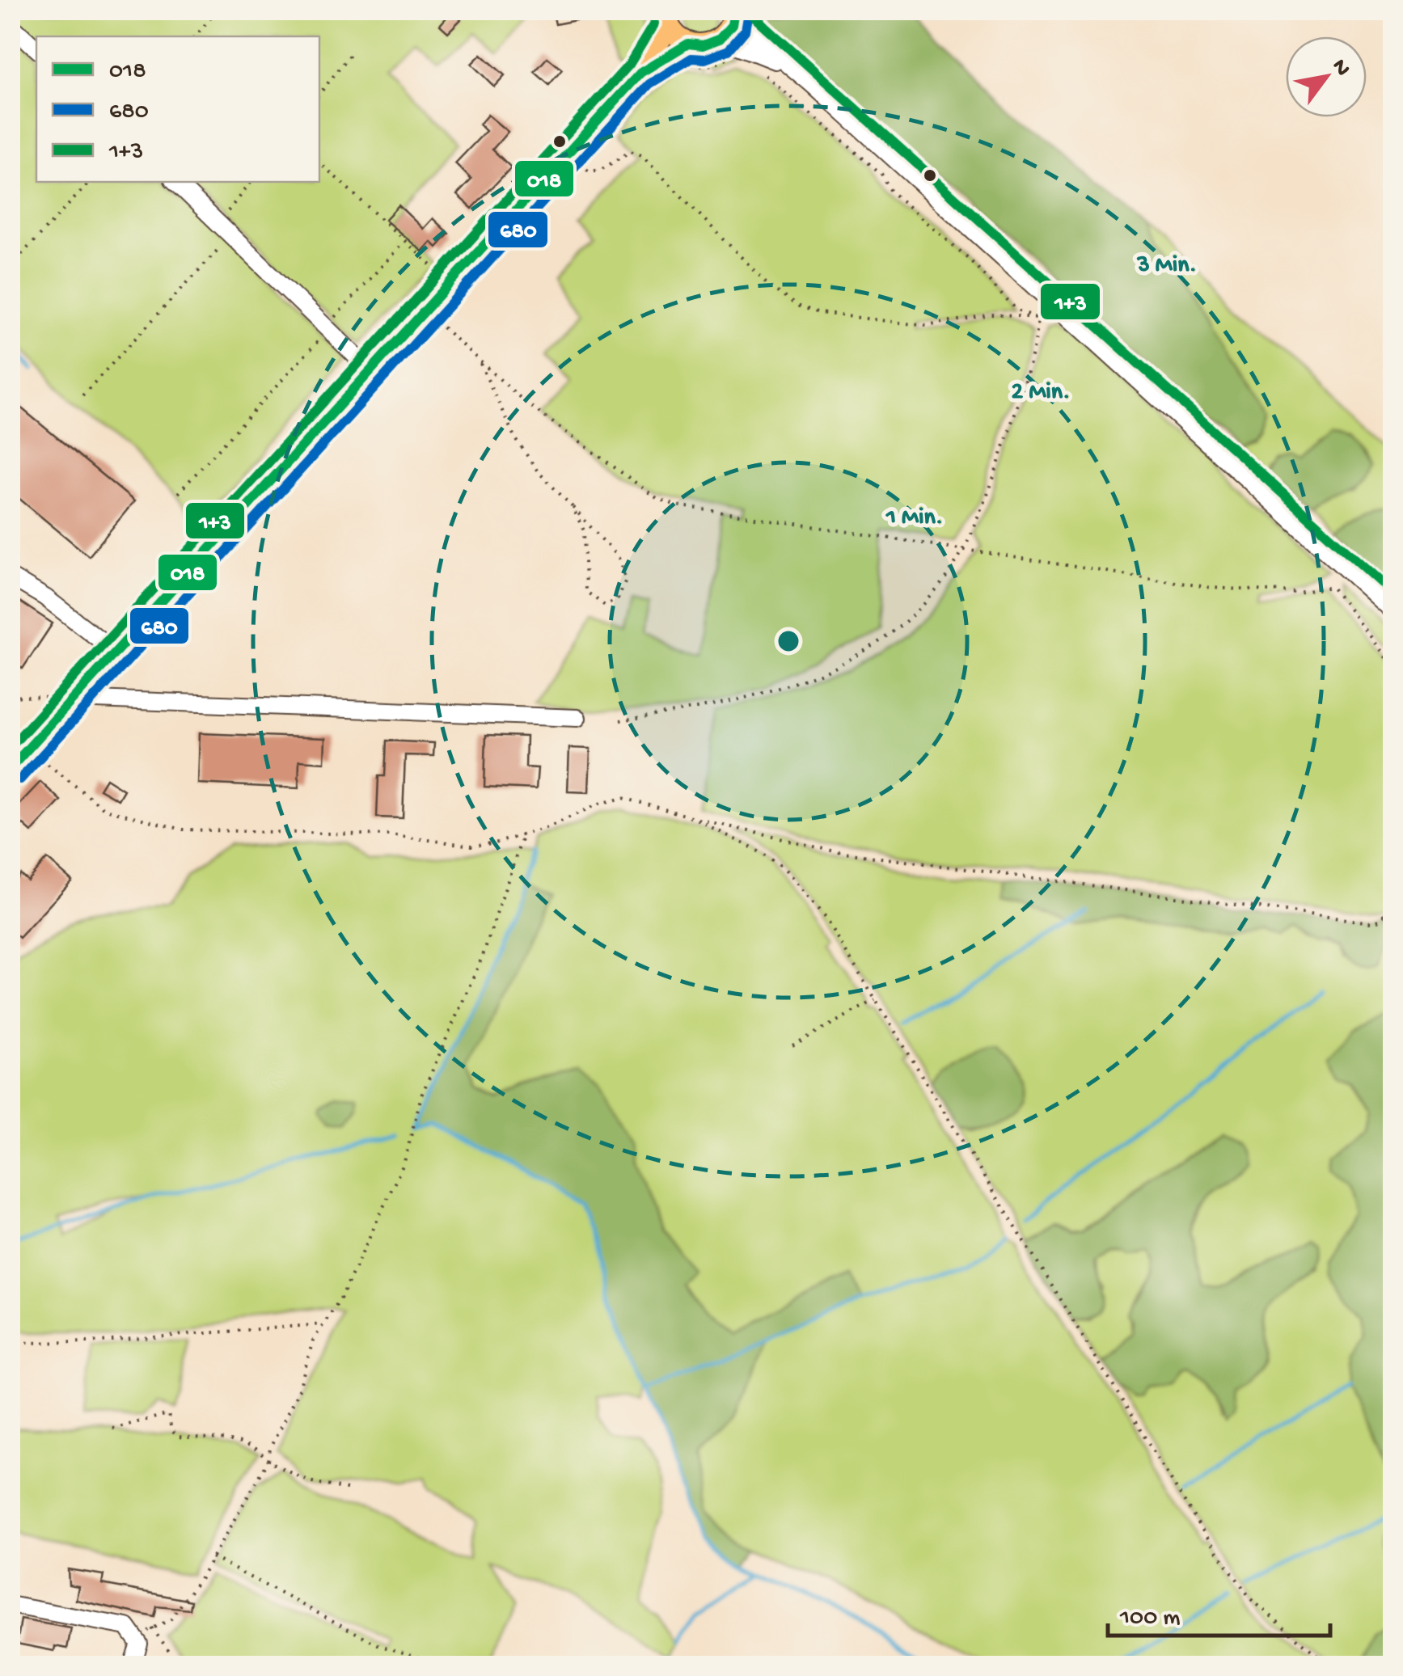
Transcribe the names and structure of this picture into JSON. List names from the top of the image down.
{
  "lines": ["transit line 018", "transit line 1+3", "transit line 680"],
  "legend": ["018", "680", "1+3"],
  "scale_bar": "100 m",
  "north": "top right",
  "rings": ["3 Min.", "2 Min.", "1 Min."]
}
